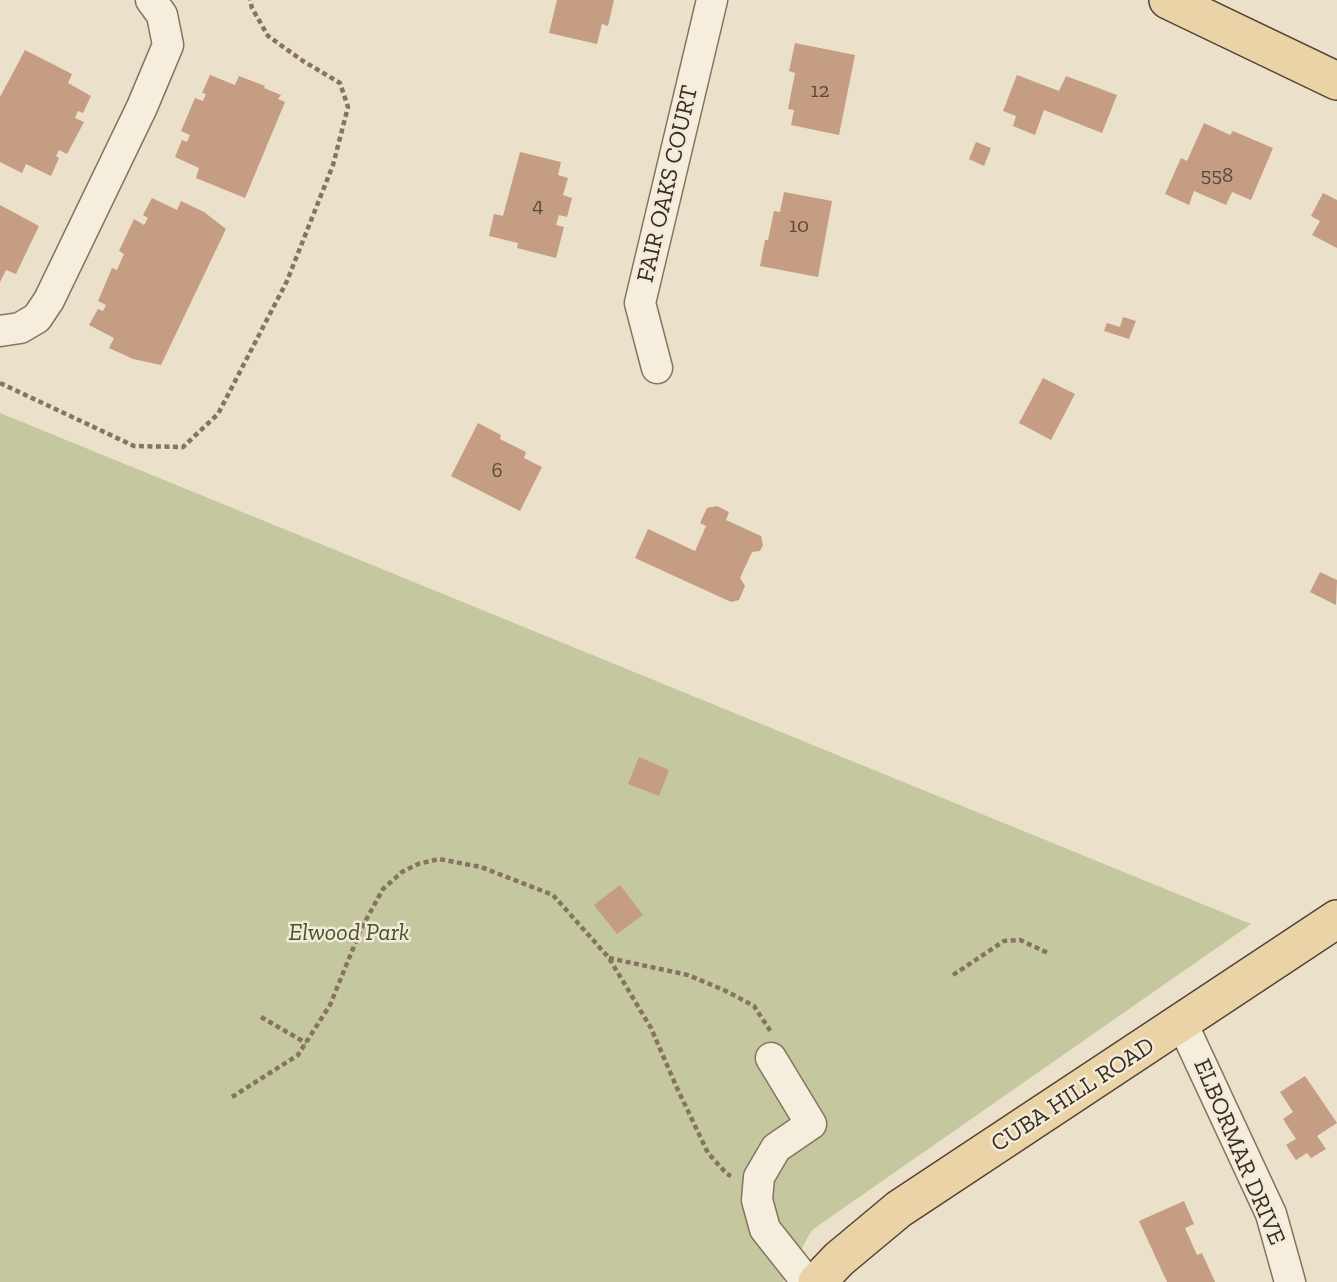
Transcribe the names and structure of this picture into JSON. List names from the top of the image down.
{
  "streets": {
    "main road": ["CUBA HILL ROAD"],
    "street": ["FAIR OAKS COURT", "ELBORMAR DRIVE"]
  },
  "crossings": [
    ["CUBA HILL ROAD", "ELBORMAR DRIVE"]
  ],
  "parks": ["Elwood Park"],
  "house_numbers": [
    "12",
    "558",
    "4",
    "10",
    "6"
  ]
}
